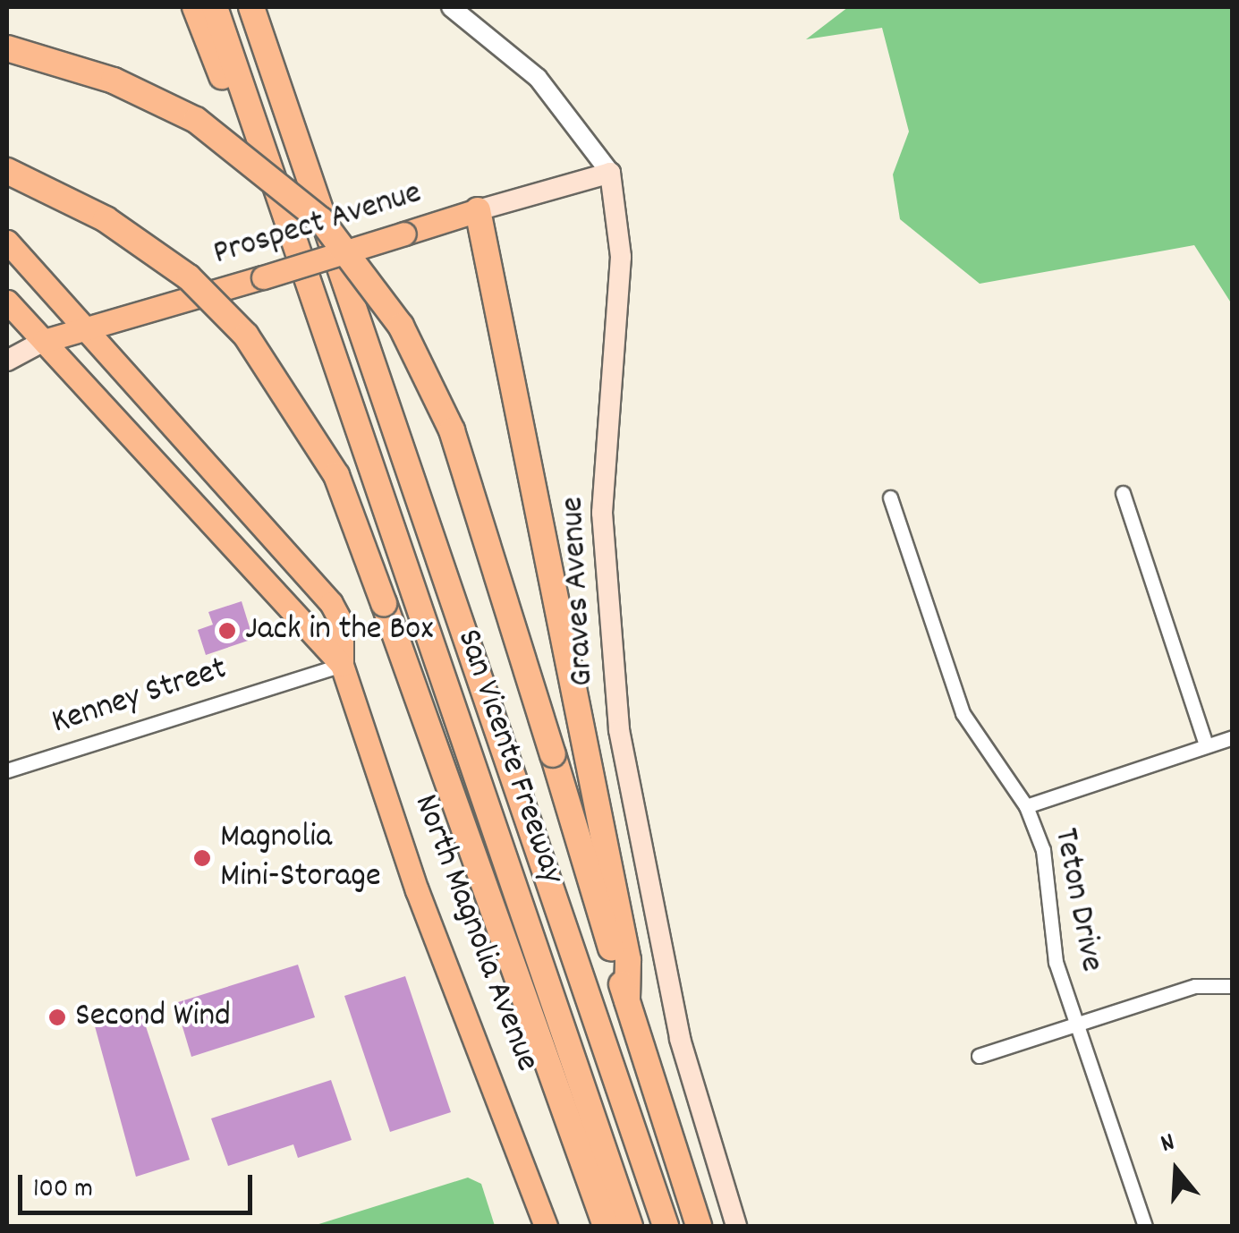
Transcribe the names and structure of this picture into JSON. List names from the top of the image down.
{
  "streets": {
    "highway": ["San Vicente Freeway"],
    "main road": ["Prospect Avenue", "Graves Avenue", "North Magnolia Avenue"],
    "street": ["Kenney Street", "Teton Drive"]
  },
  "crossings": [
    ["Prospect Avenue", "Graves Avenue"],
    ["Prospect Avenue", "North Magnolia Avenue"],
    ["Kenney Street", "North Magnolia Avenue"]
  ],
  "places": ["Jack in the Box", "Magnolia Mini-Storage", "Second Wind"],
  "scale_bar": "100 m",
  "north": "top"
}
